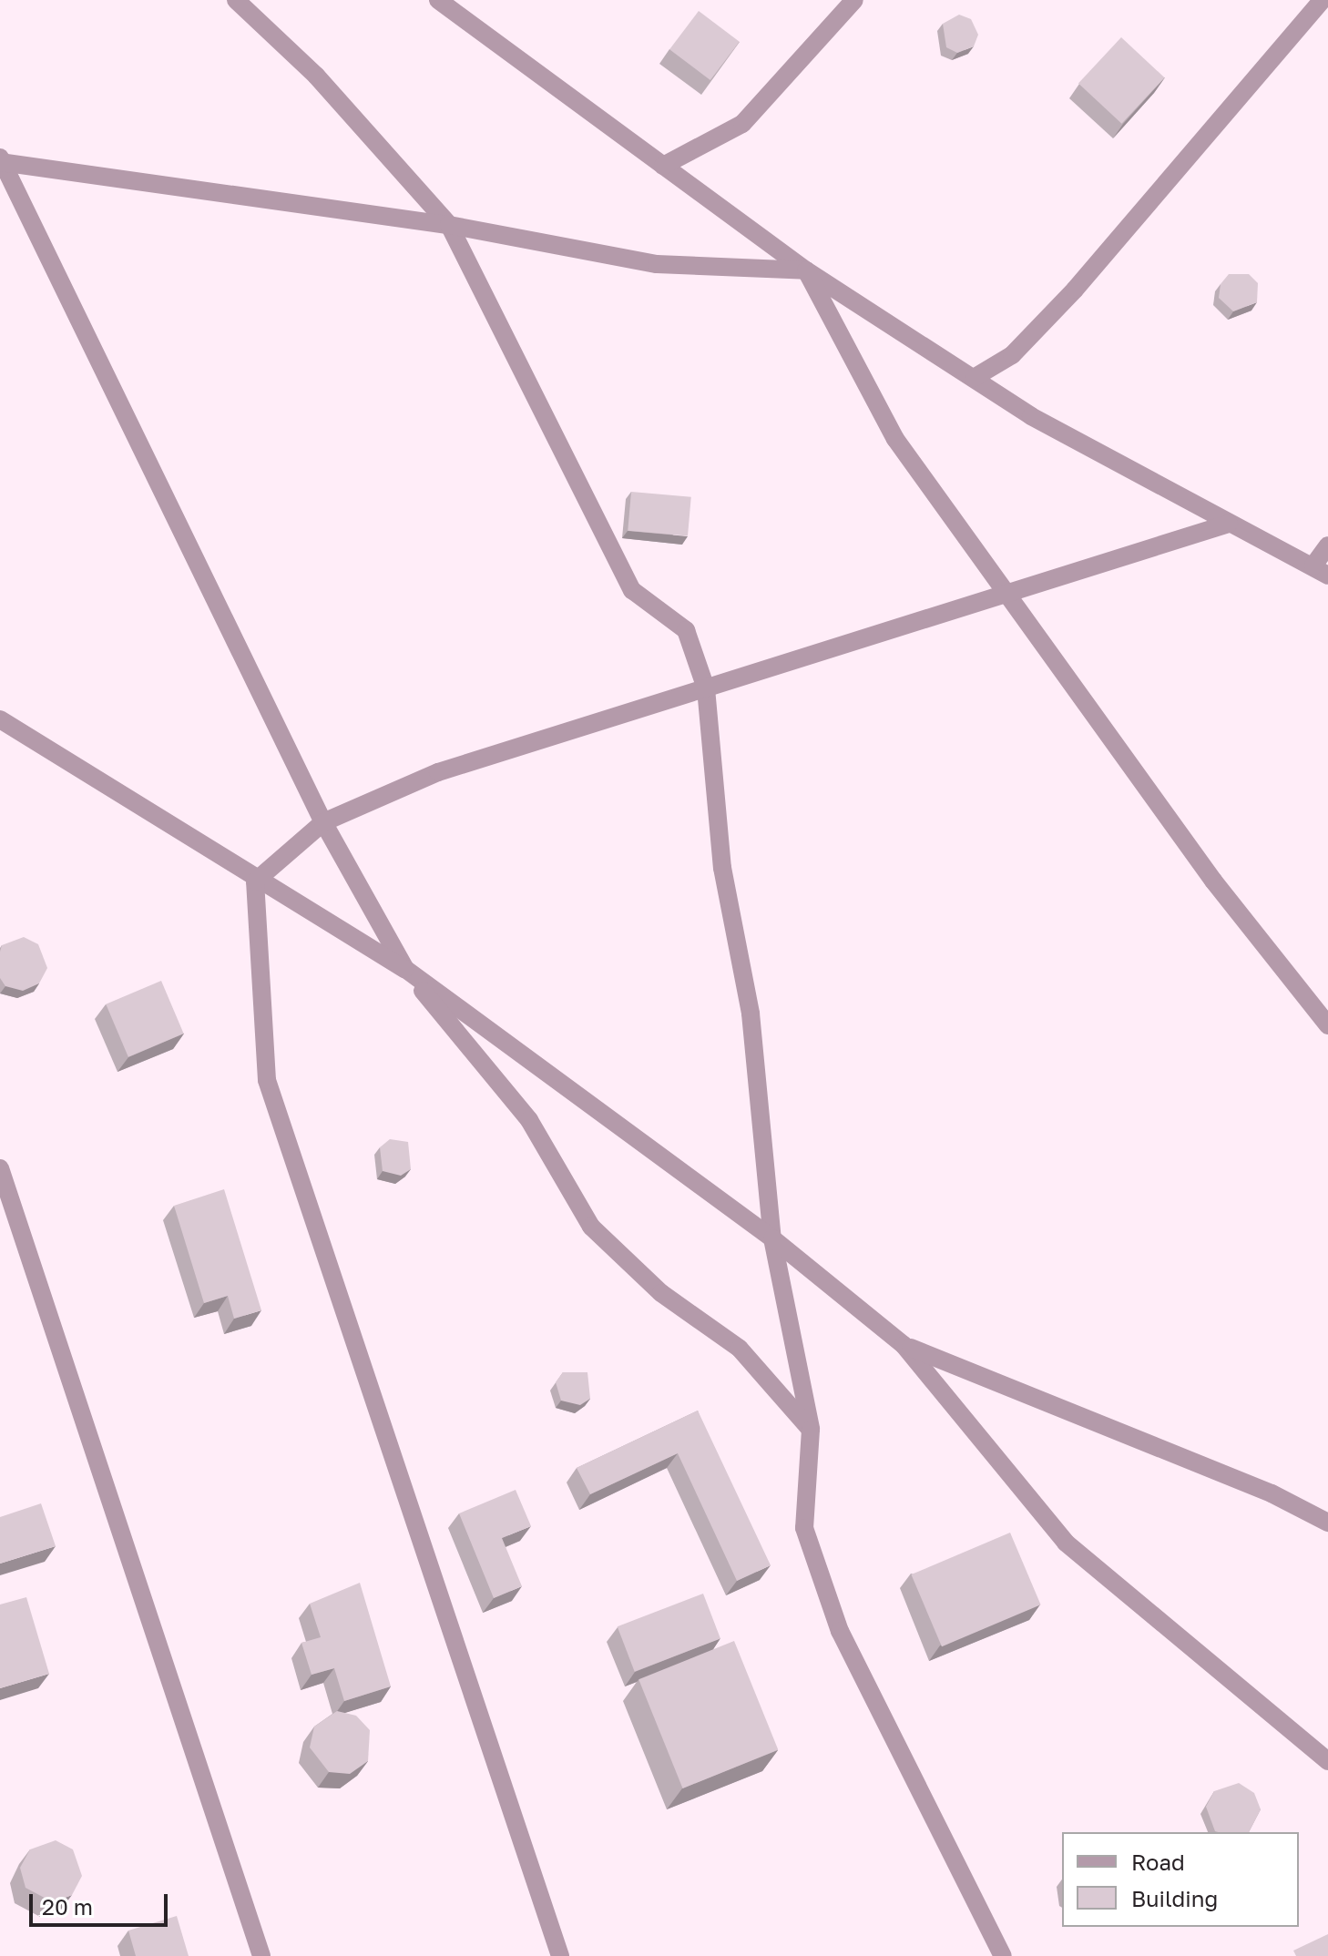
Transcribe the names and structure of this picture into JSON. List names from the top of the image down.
{
  "legend": ["Road", "Building"],
  "scale_bar": "20 m"
}
